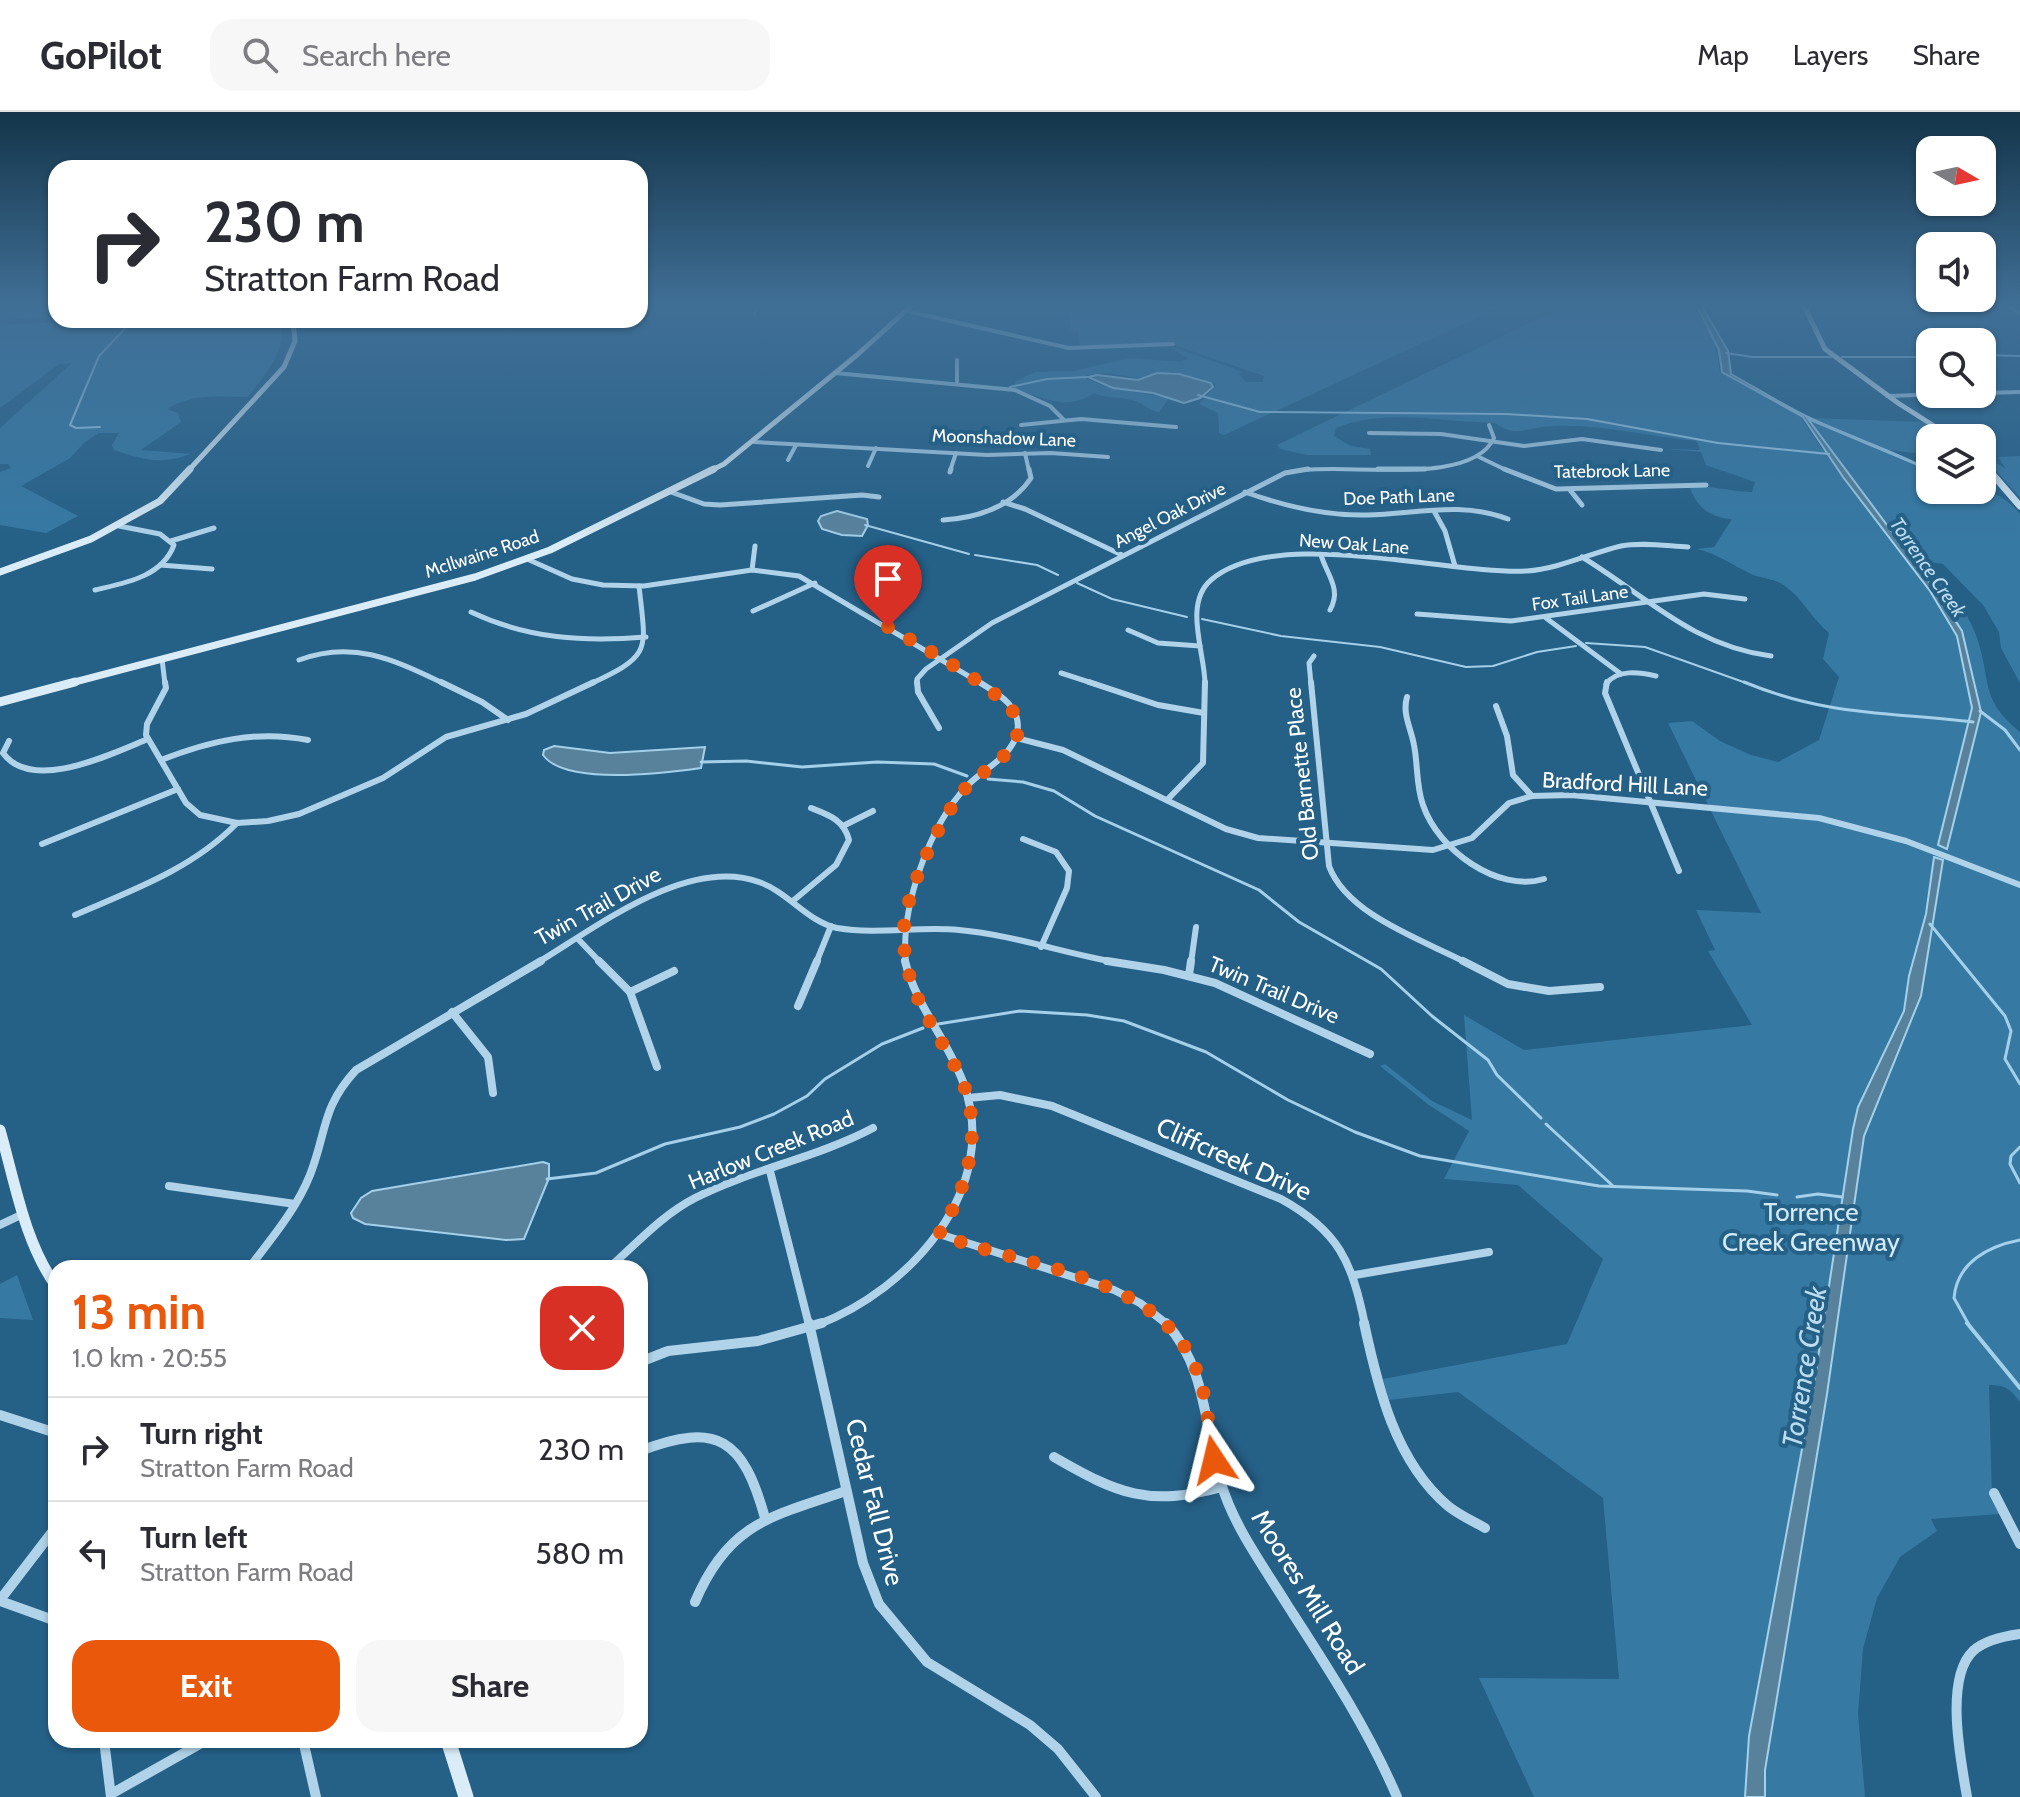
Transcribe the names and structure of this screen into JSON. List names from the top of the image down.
{
  "streets": {
    "main road": ["McIlwaine Road"],
    "street": [
      "Moonshadow Lane",
      "Tatebrook Lane",
      "Doe Path Lane",
      "Angel Oak Drive",
      "New Oak Lane",
      "Fox Tail Lane",
      "Old Barnette Place",
      "Bradford Hill Lane",
      "Twin Trail Drive",
      "Harlow Creek Road",
      "Cliffcreek Drive",
      "Cedar Fall Drive",
      "Moores Mill Road"
    ]
  },
  "crossings": [
    ["Moonshadow Lane", "McIlwaine Road"],
    ["Tatebrook Lane", "Angel Oak Drive"],
    ["Doe Path Lane", "Angel Oak Drive"],
    ["New Oak Lane", "Bradford Hill Lane"],
    ["Old Barnette Place", "Bradford Hill Lane"],
    ["Harlow Creek Road", "Cedar Fall Drive"]
  ],
  "water": ["Torrence Creek"],
  "parks": ["Torrence Creek Greenway"],
  "north": "right",
  "page": {
    "header": "GoPilot",
    "search": "Search here",
    "nav": ["Map", "Layers", "Share"],
    "turn": ["230 m", "Stratton Farm Road"],
    "heading": ["13 min", "1.0 km · 20:55"],
    "list": [
      {
        "name": "Turn right",
        "note": "Stratton Farm Road",
        "value": "230 m"
      },
      {
        "name": "Turn left",
        "note": "Stratton Farm Road",
        "value": "580 m"
      }
    ],
    "buttons": ["Exit", "Share"]
  }
}
